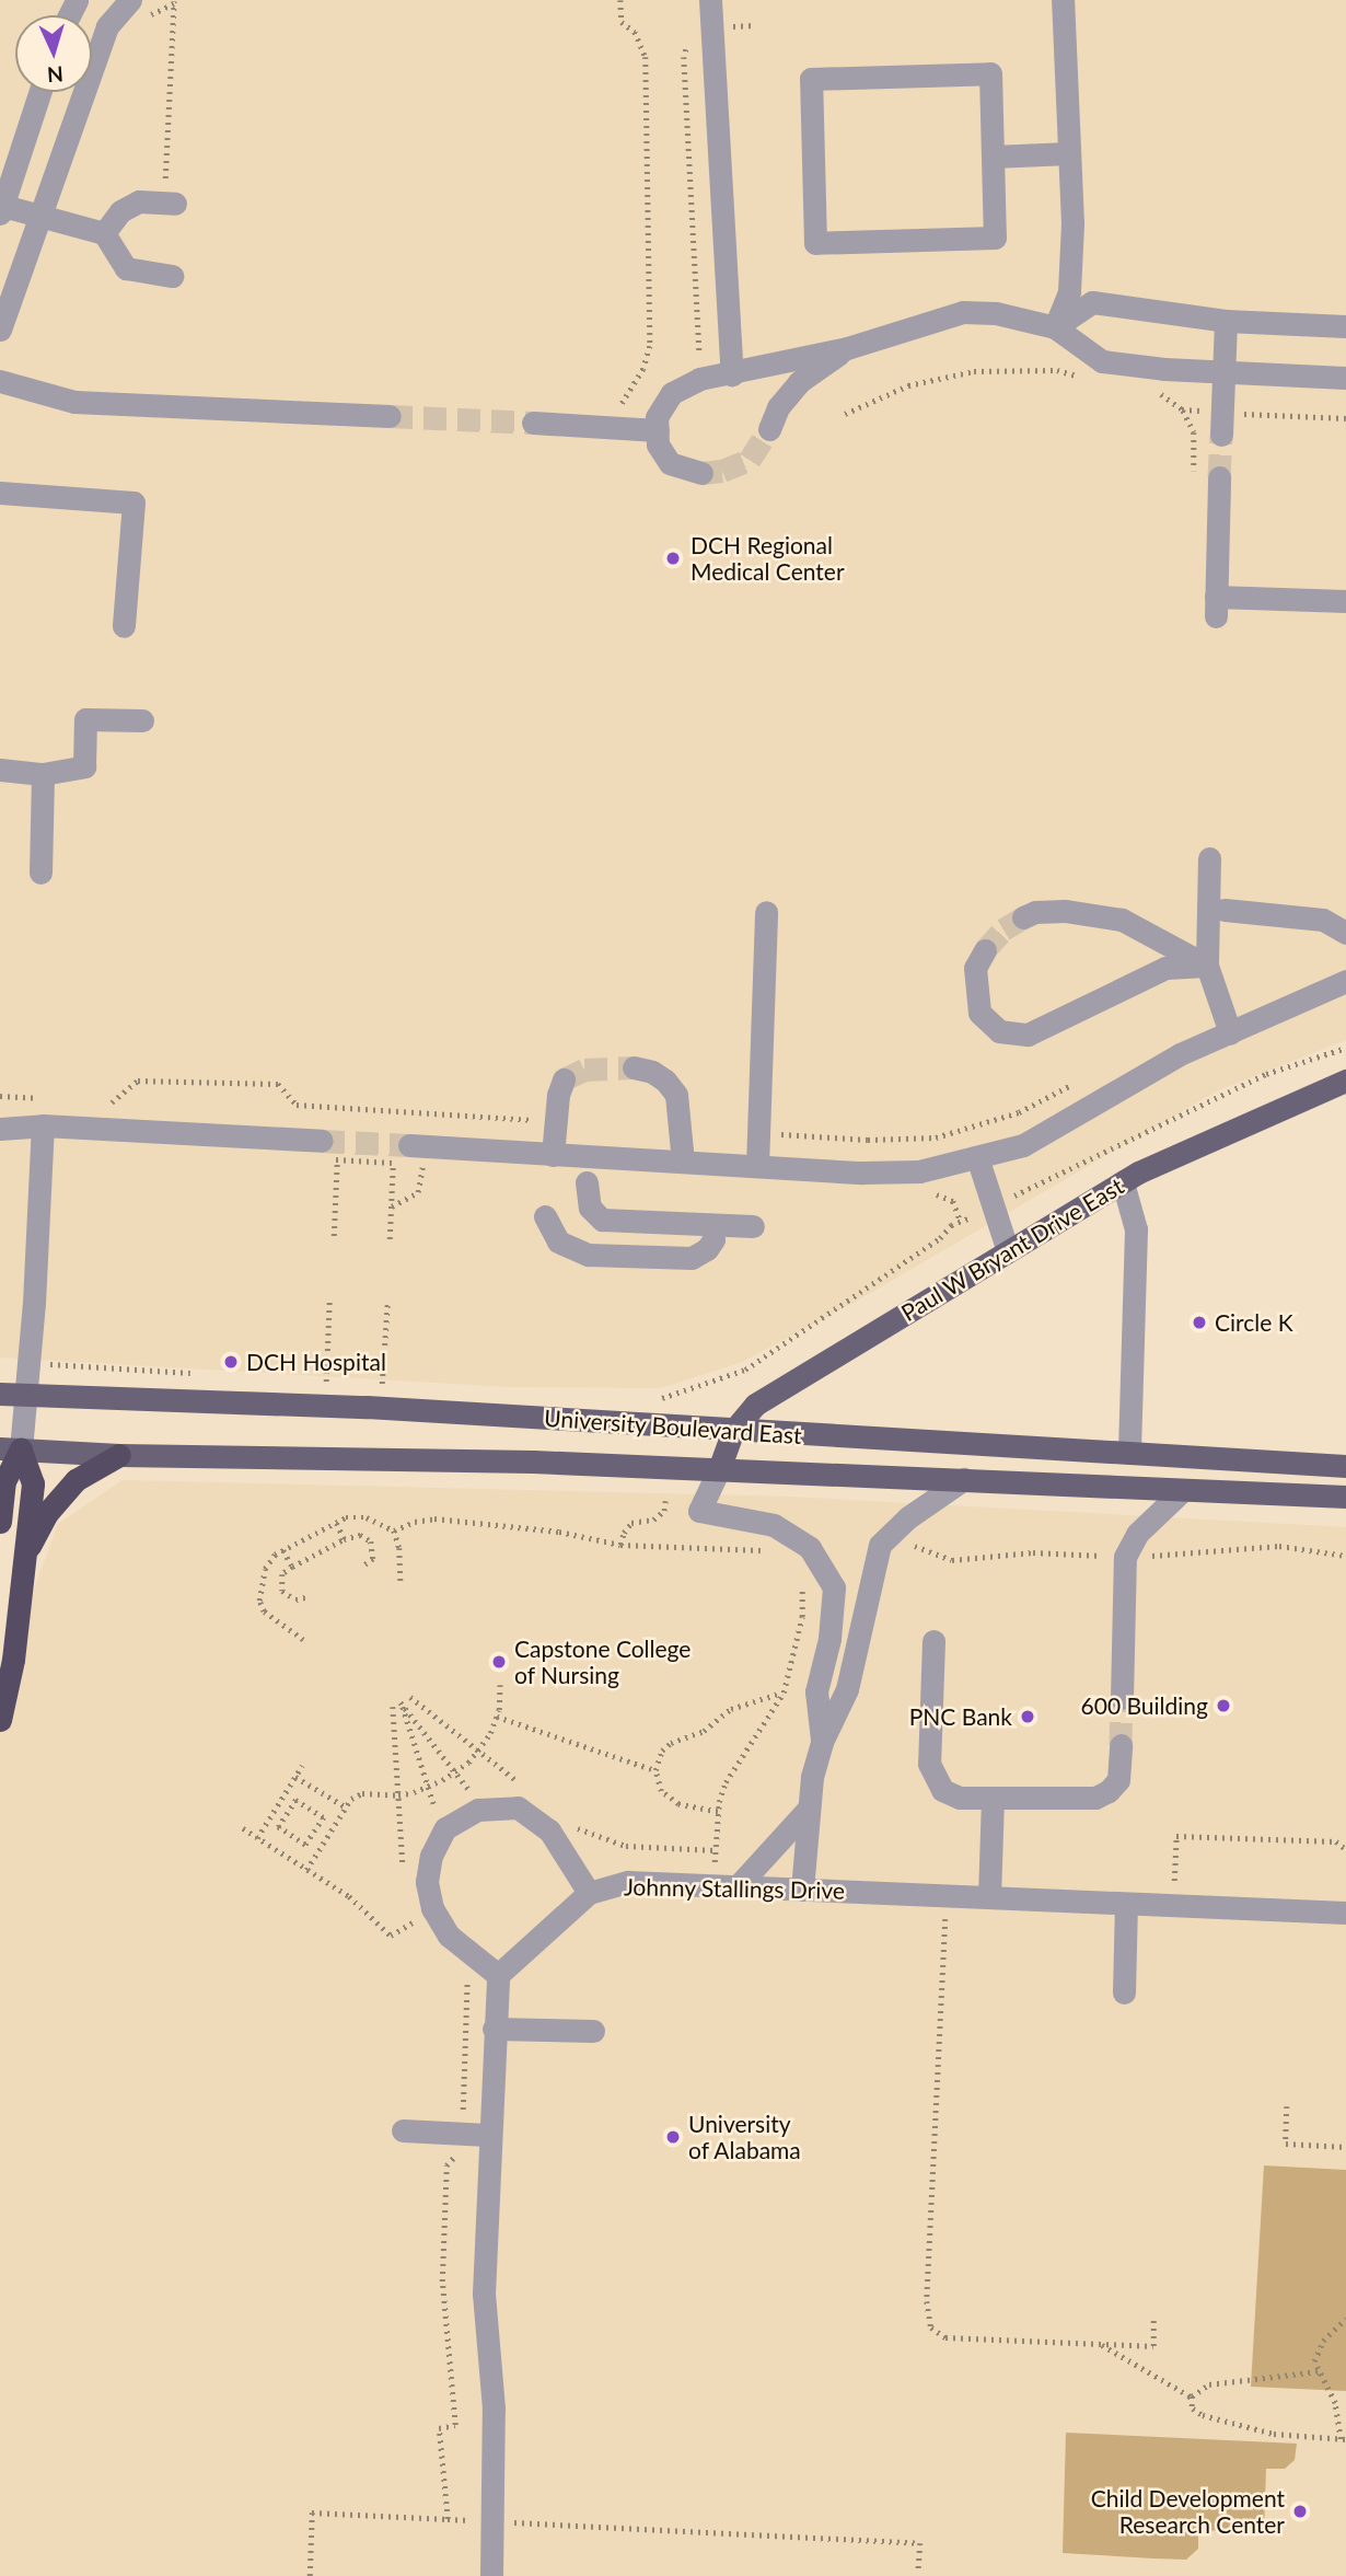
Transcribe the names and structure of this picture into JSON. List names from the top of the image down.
{
  "streets": {
    "main road": ["Paul W Bryant Drive East", "University Boulevard East"],
    "street": ["Johnny Stallings Drive"]
  },
  "crossings": [
    ["Paul W Bryant Drive East", "University Boulevard East"]
  ],
  "places": [
    "DCH Regional Medical Center",
    "Circle K",
    "DCH Hospital",
    "Capstone College of Nursing",
    "600 Building",
    "PNC Bank",
    "University of Alabama",
    "Child Development Research Center"
  ],
  "north": "bottom"
}
